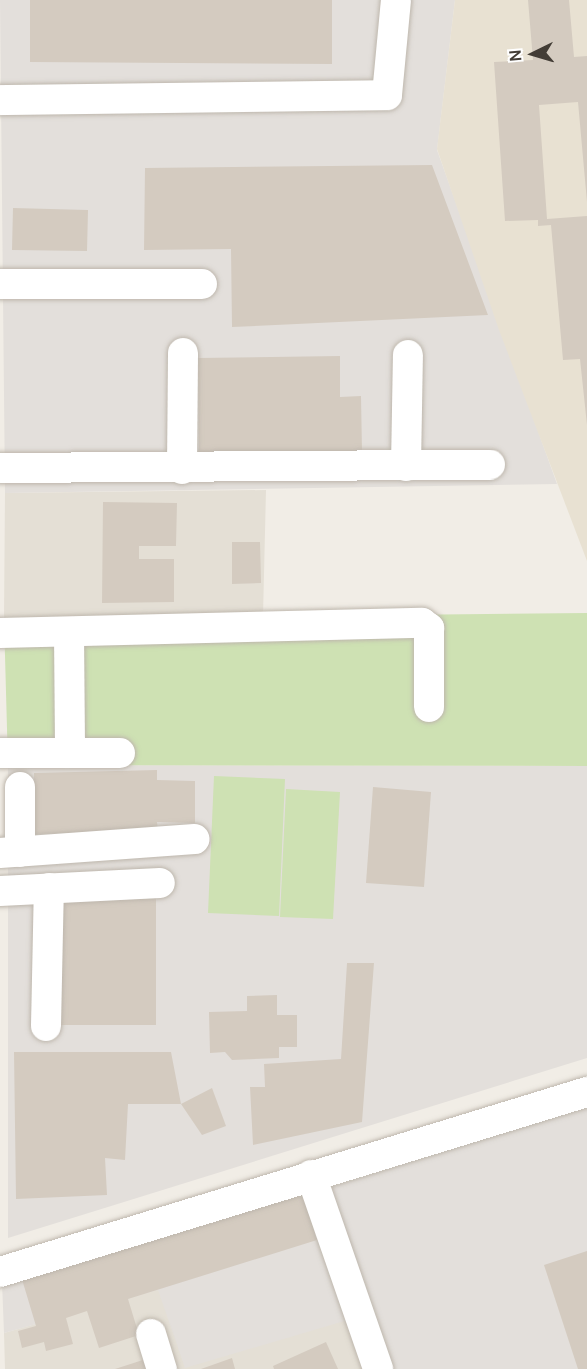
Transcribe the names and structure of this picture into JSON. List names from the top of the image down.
{
  "north": "left"
}
